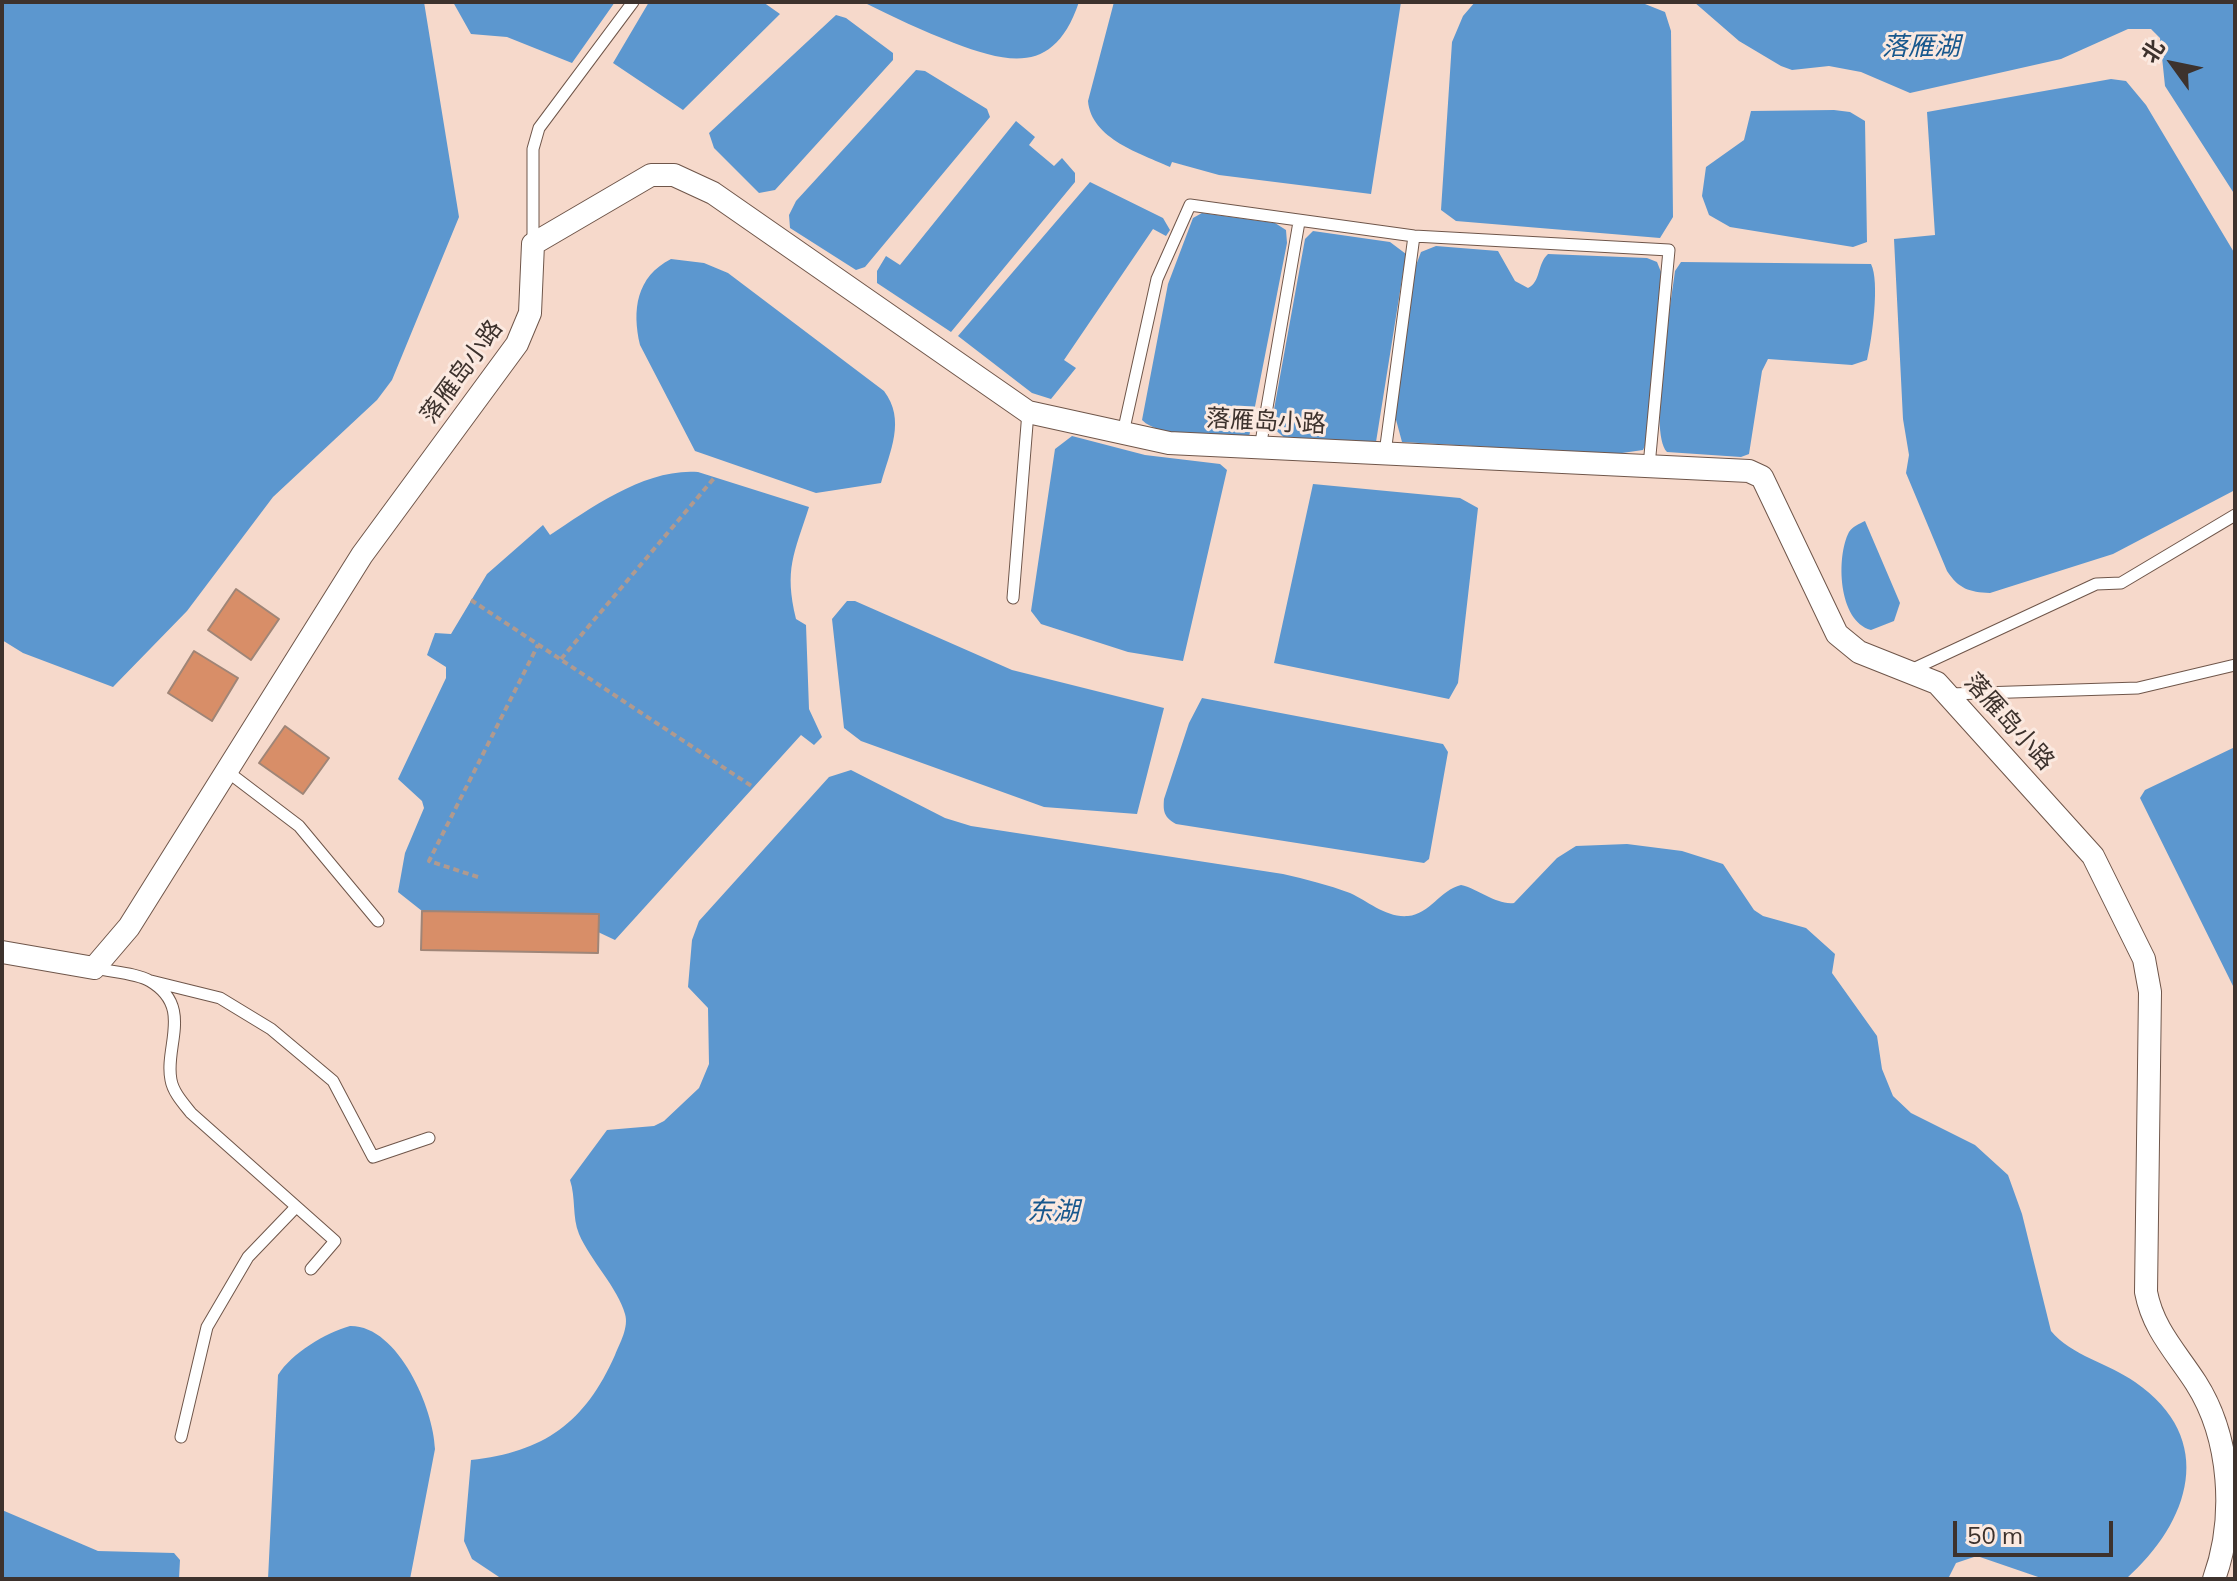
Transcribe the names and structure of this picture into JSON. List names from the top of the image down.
{
  "streets": {
    "street": ["落雁岛小路"]
  },
  "water": ["落雁湖", "东湖"],
  "scale_bar": "50 m",
  "north": "top left"
}
